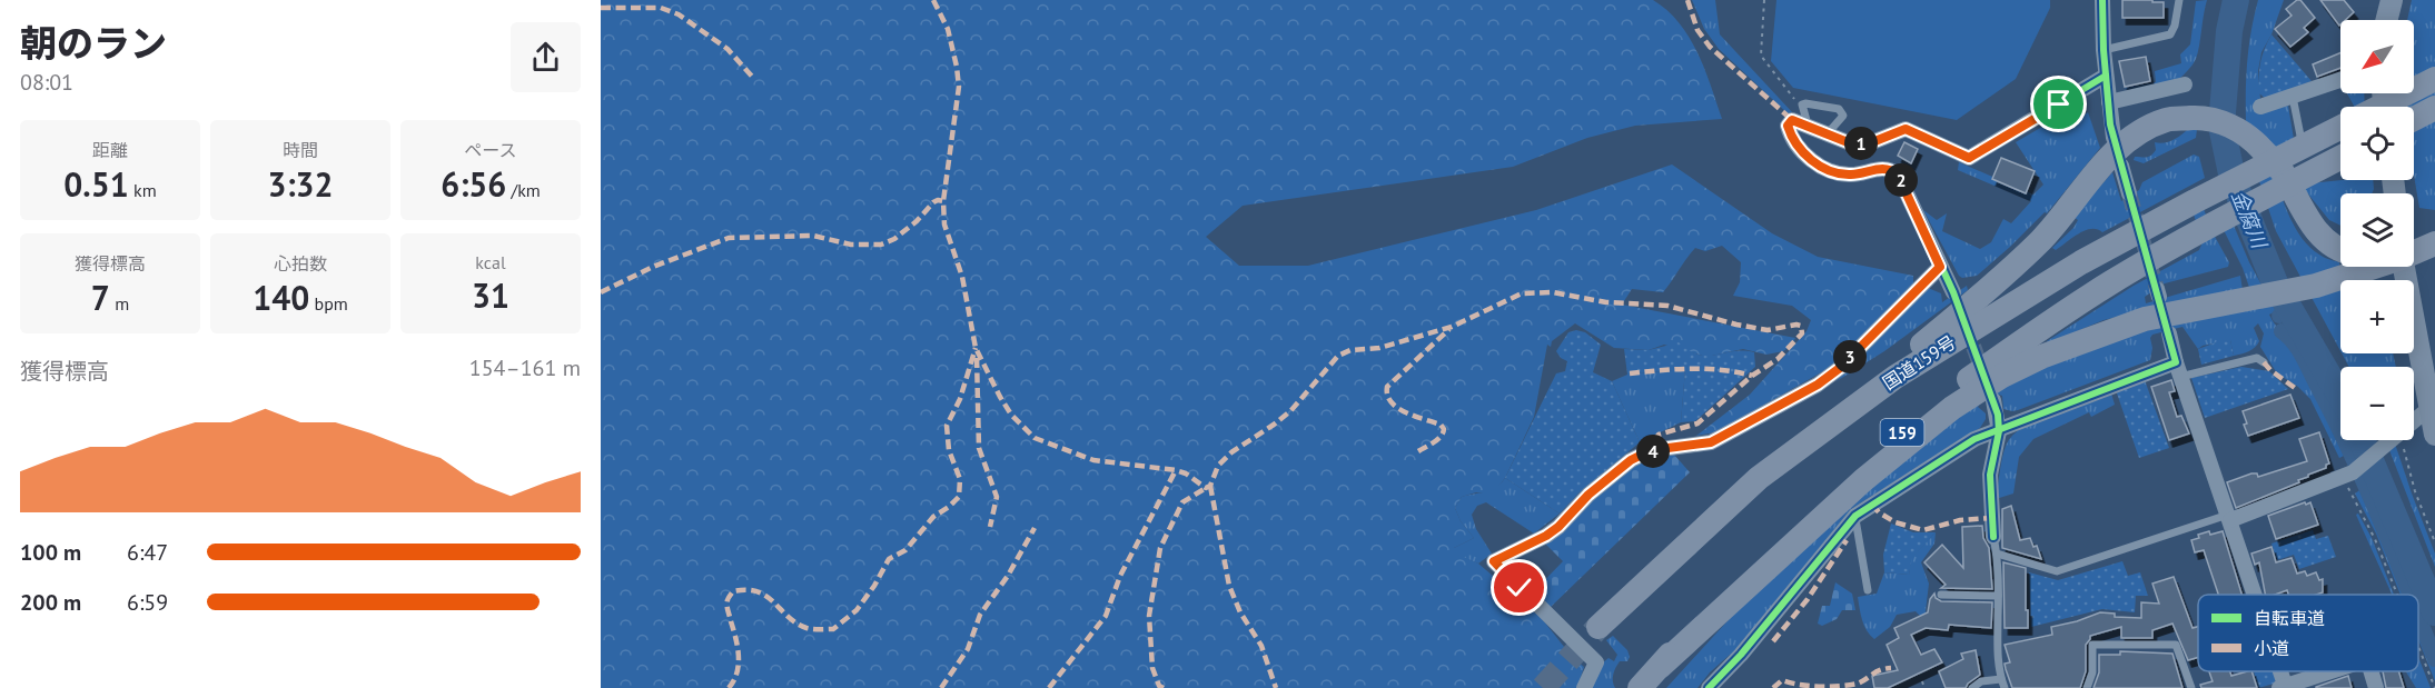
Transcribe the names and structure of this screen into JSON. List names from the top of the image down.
{
  "streets": {
    "highway": ["国道159号", "159"]
  },
  "crossings": [
    ["国道159号", "159"]
  ],
  "water": ["金腐川"],
  "legend": ["自転車道", "小道"],
  "north": "bottom left",
  "page": {
    "heading": ["朝のラン", "08:01"],
    "map_buttons": ["+", "−"],
    "stats": [
      ["距離", "0.51 km"],
      ["時間", "3:32"],
      ["ペース", "6:56 /km"],
      ["獲得標高", "7 m"],
      ["心拍数", "140 bpm"],
      ["kcal", "31"]
    ],
    "pins": [
      "1",
      "2",
      "3",
      "4"
    ],
    "chart": ["獲得標高", "154–161 m"],
    "list": [
      {
        "name": "100 m",
        "note": "6:47"
      },
      {
        "name": "200 m",
        "note": "6:59"
      }
    ]
  }
}
